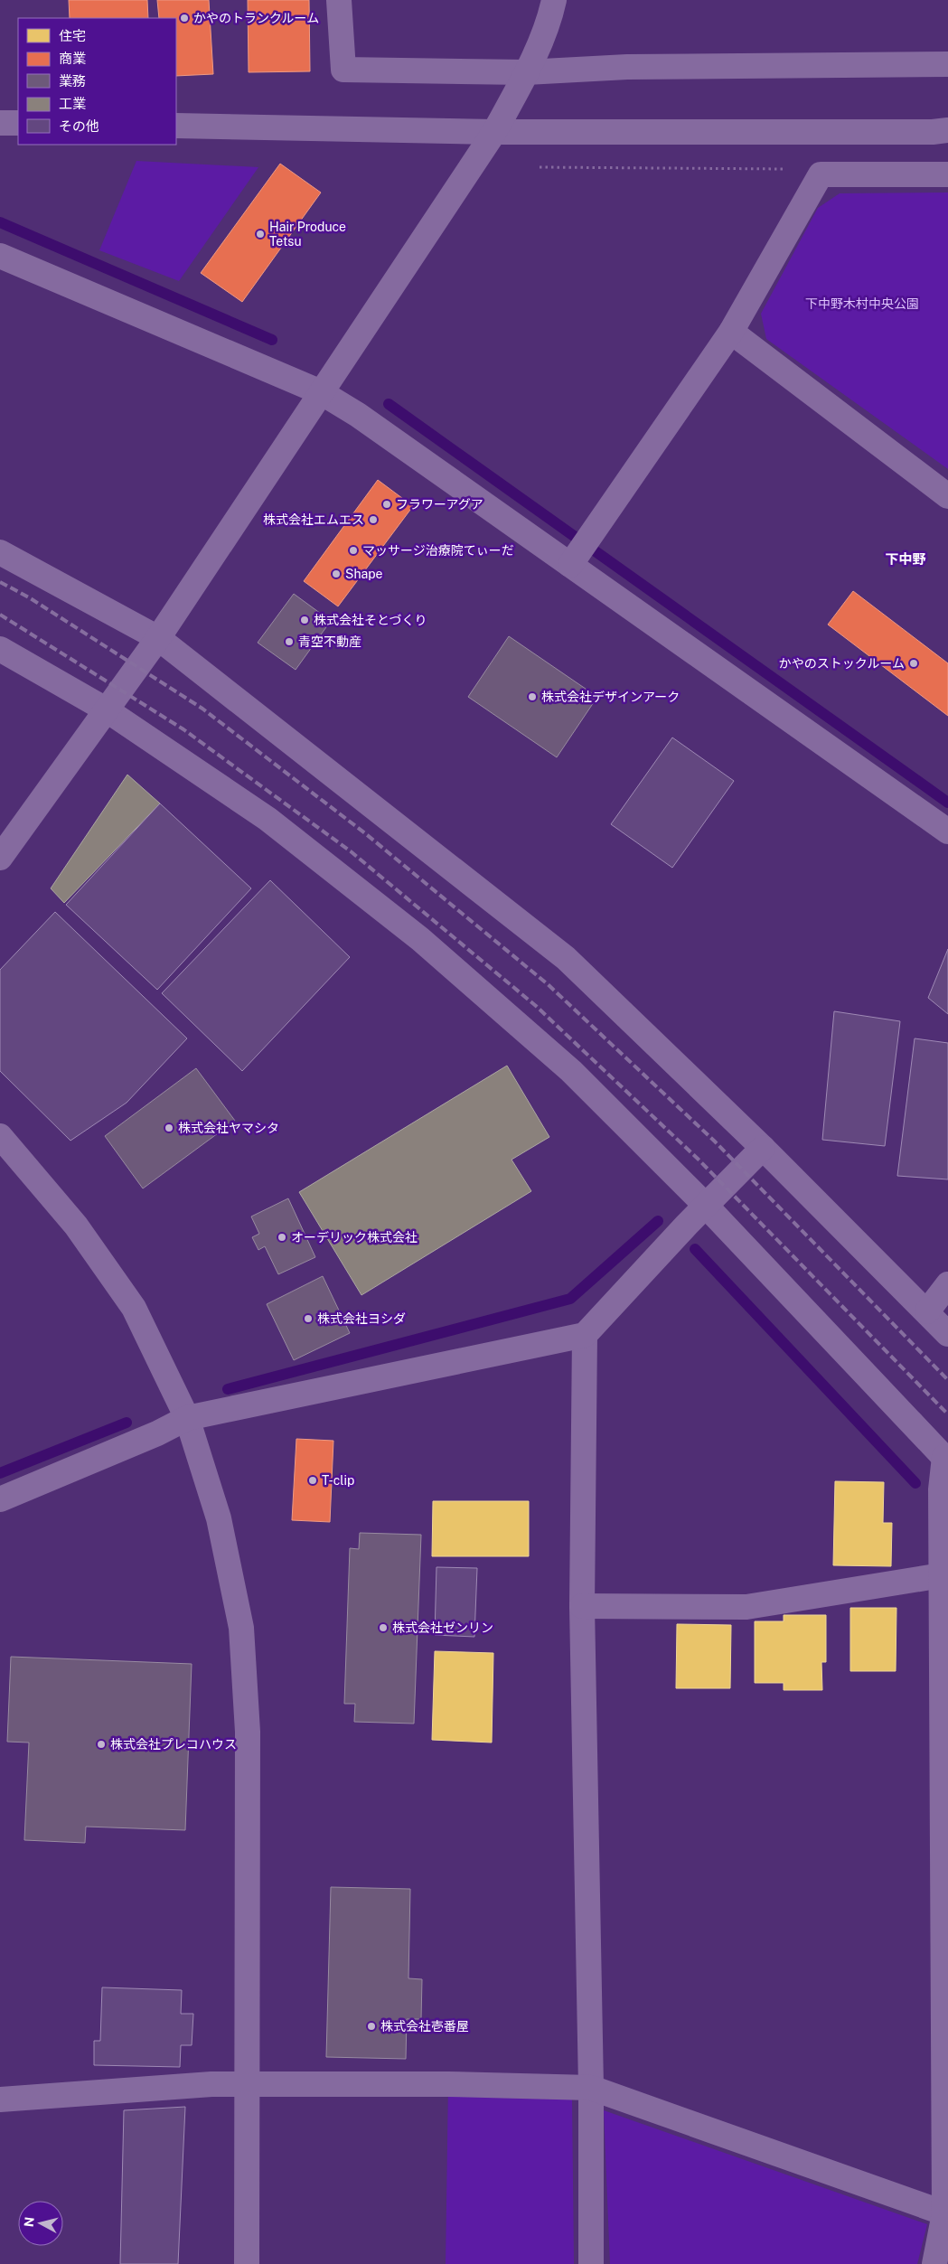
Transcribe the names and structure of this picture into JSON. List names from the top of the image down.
{
  "districts": ["下中野"],
  "parks": ["下中野木村中央公園"],
  "places": [
    "かやのトランクルーム",
    "Hair Produce Tetsu",
    "フラワーアグア",
    "株式会社エムエス",
    "マッサージ治療院てぃーだ",
    "Shape",
    "株式会社そとづくり",
    "青空不動産",
    "かやのストックルーム",
    "株式会社デザインアーク",
    "株式会社ヤマシタ",
    "オーデリック株式会社",
    "株式会社ヨシダ",
    "T-clip",
    "株式会社ゼンリン",
    "株式会社プレコハウス",
    "株式会社壱番屋"
  ],
  "legend": [
    "住宅",
    "商業",
    "業務",
    "工業",
    "その他"
  ],
  "north": "left"
}
